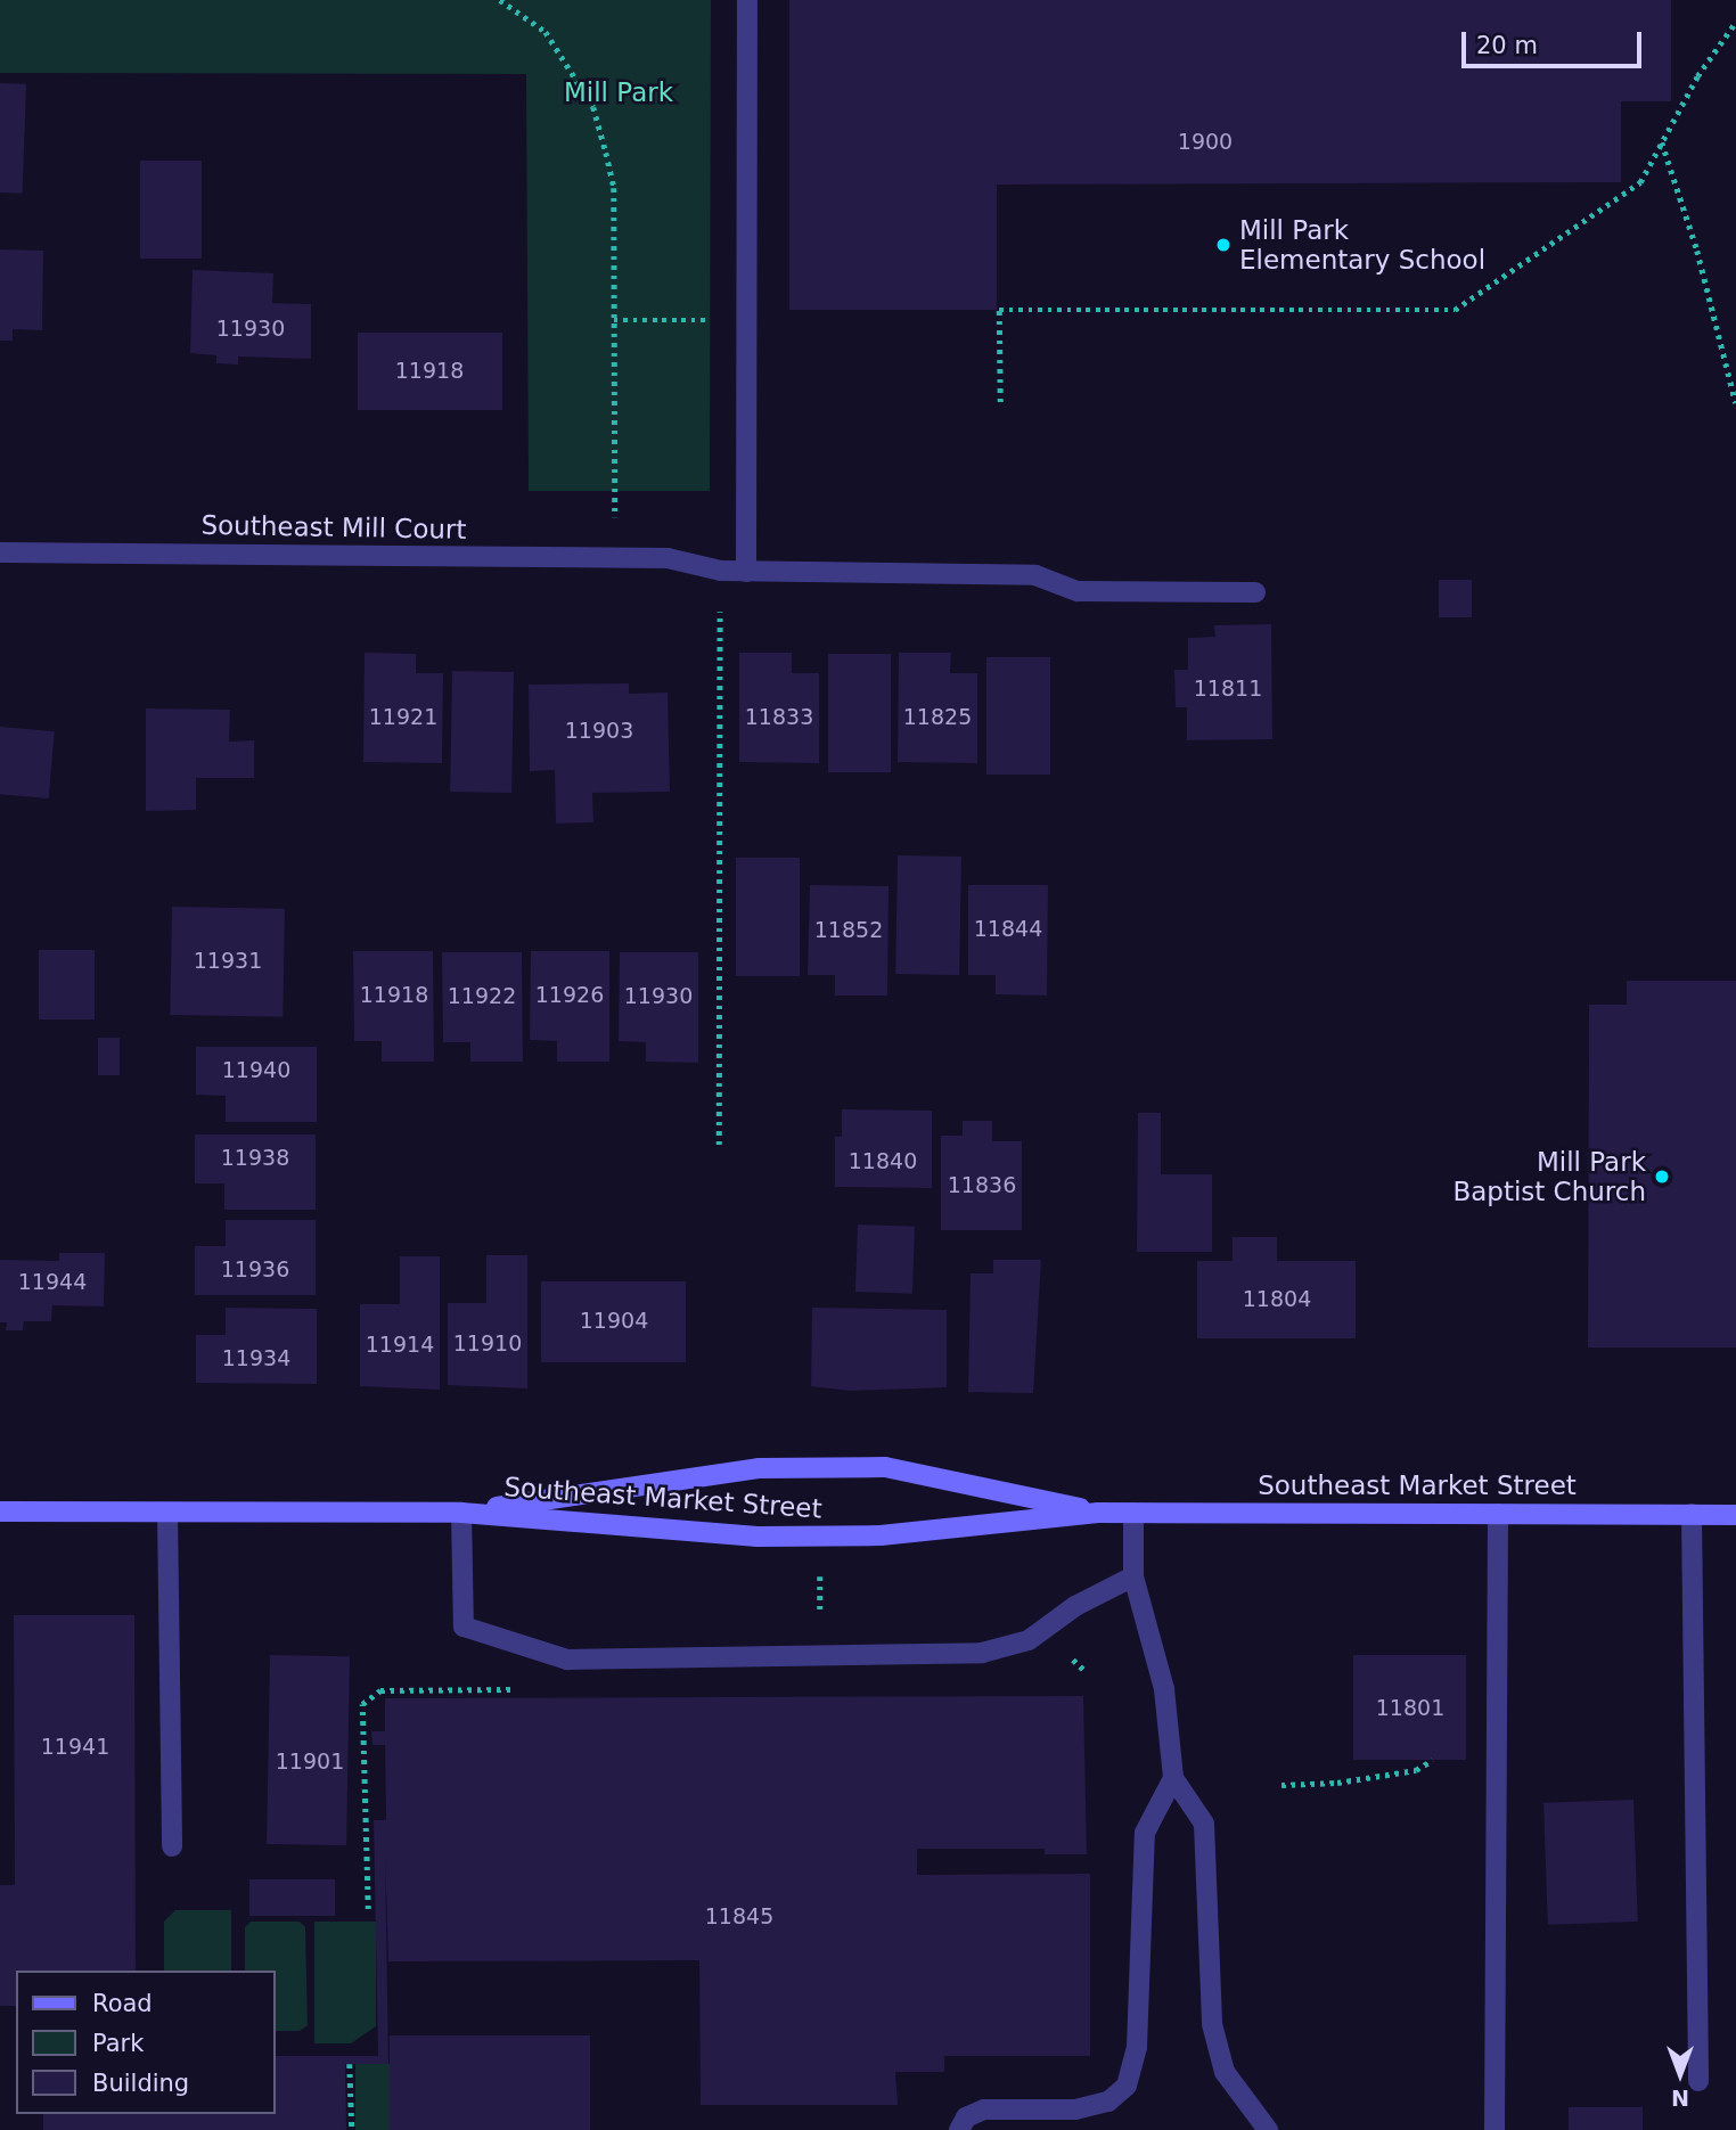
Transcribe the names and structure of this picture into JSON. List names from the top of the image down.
{
  "streets": {
    "street": ["Southeast Mill Court", "Southeast Market Street"]
  },
  "parks": ["Mill Park"],
  "places": ["Mill Park Elementary School", "Mill Park Baptist Church"],
  "house_numbers": [
    "1900",
    "11930",
    "11918",
    "11811",
    "11921",
    "11833",
    "11825",
    "11903",
    "11844",
    "11852",
    "11931",
    "11918",
    "11926",
    "11922",
    "11930",
    "11940",
    "11938",
    "11840",
    "11836",
    "11936",
    "11944",
    "11804",
    "11904",
    "11910",
    "11914",
    "11934",
    "11801",
    "11941",
    "11901",
    "11845"
  ],
  "legend": ["Road", "Park", "Building"],
  "scale_bar": "20 m",
  "north": "bottom"
}
